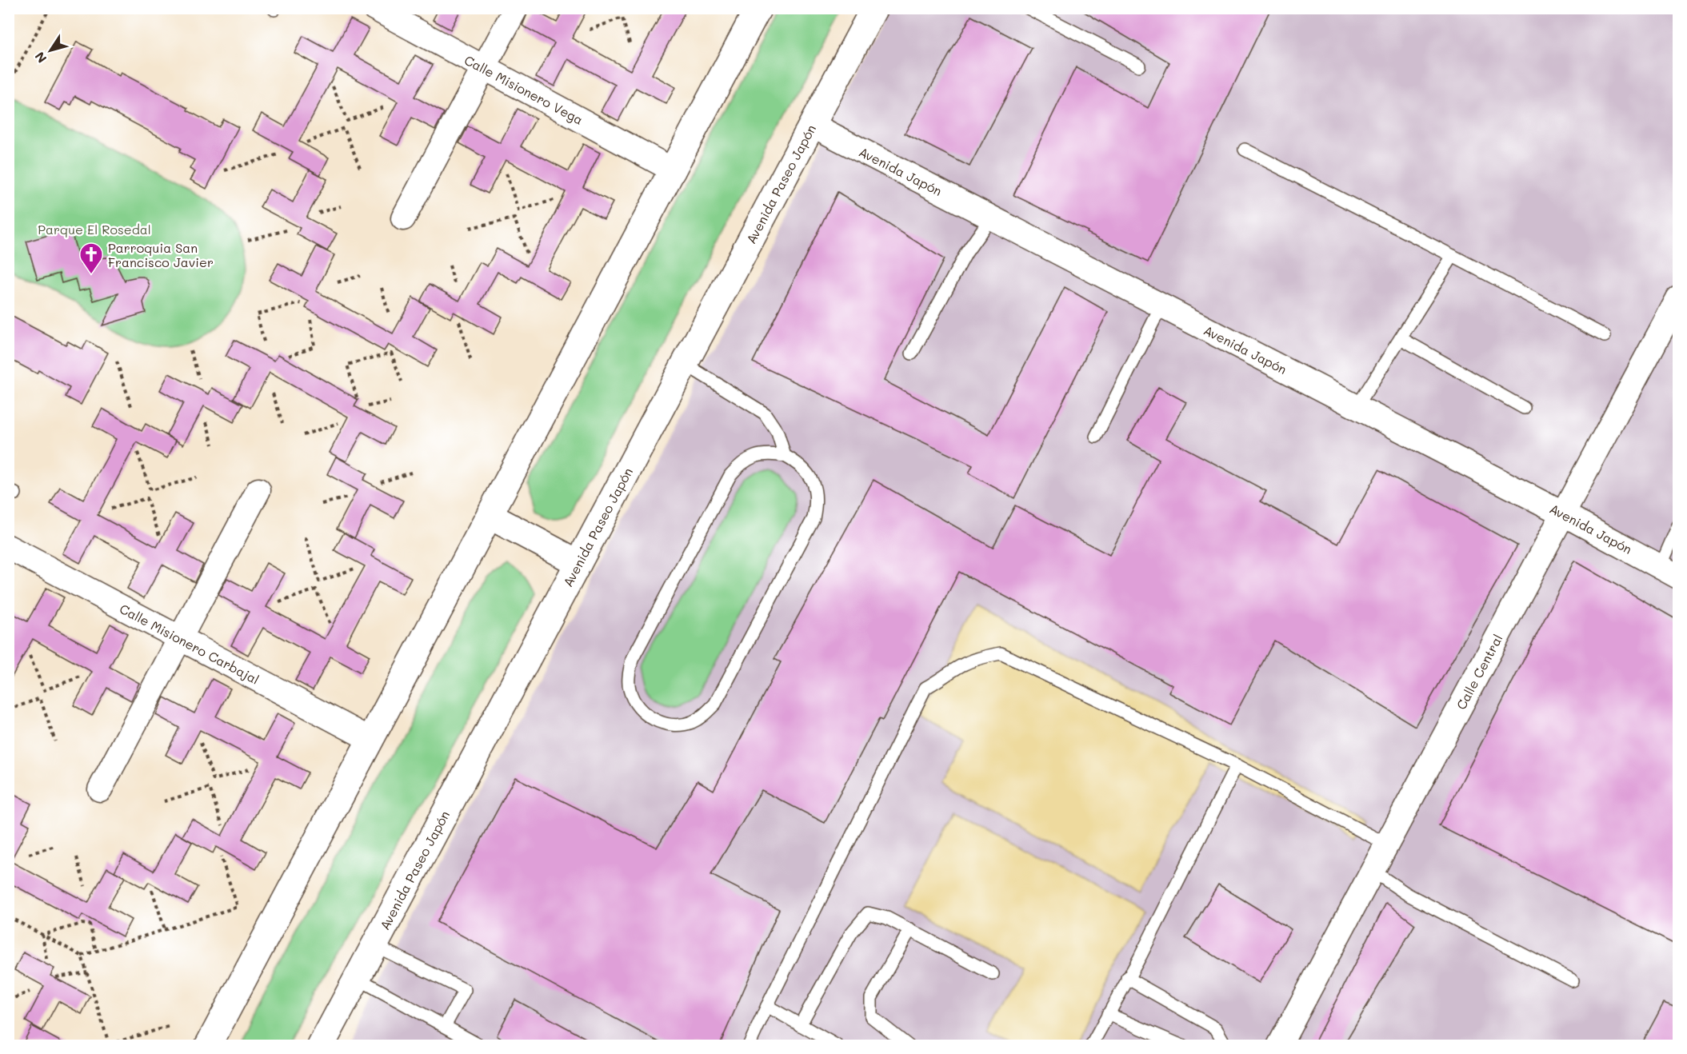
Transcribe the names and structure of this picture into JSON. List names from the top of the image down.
{
  "streets": {
    "main road": ["Avenida Paseo Japón"],
    "street": [
      "Calle Misionero Vega",
      "Avenida Japón",
      "Calle Misionero Carbajal",
      "Calle Central"
    ]
  },
  "crossings": [
    ["Avenida Japón", "Avenida Paseo Japón"],
    ["Avenida Japón", "Calle Central"]
  ],
  "parks": ["Parque El Rosedal"],
  "places": {
    "church": ["Parroquia San Francisco Javier"]
  },
  "north": "bottom left"
}
